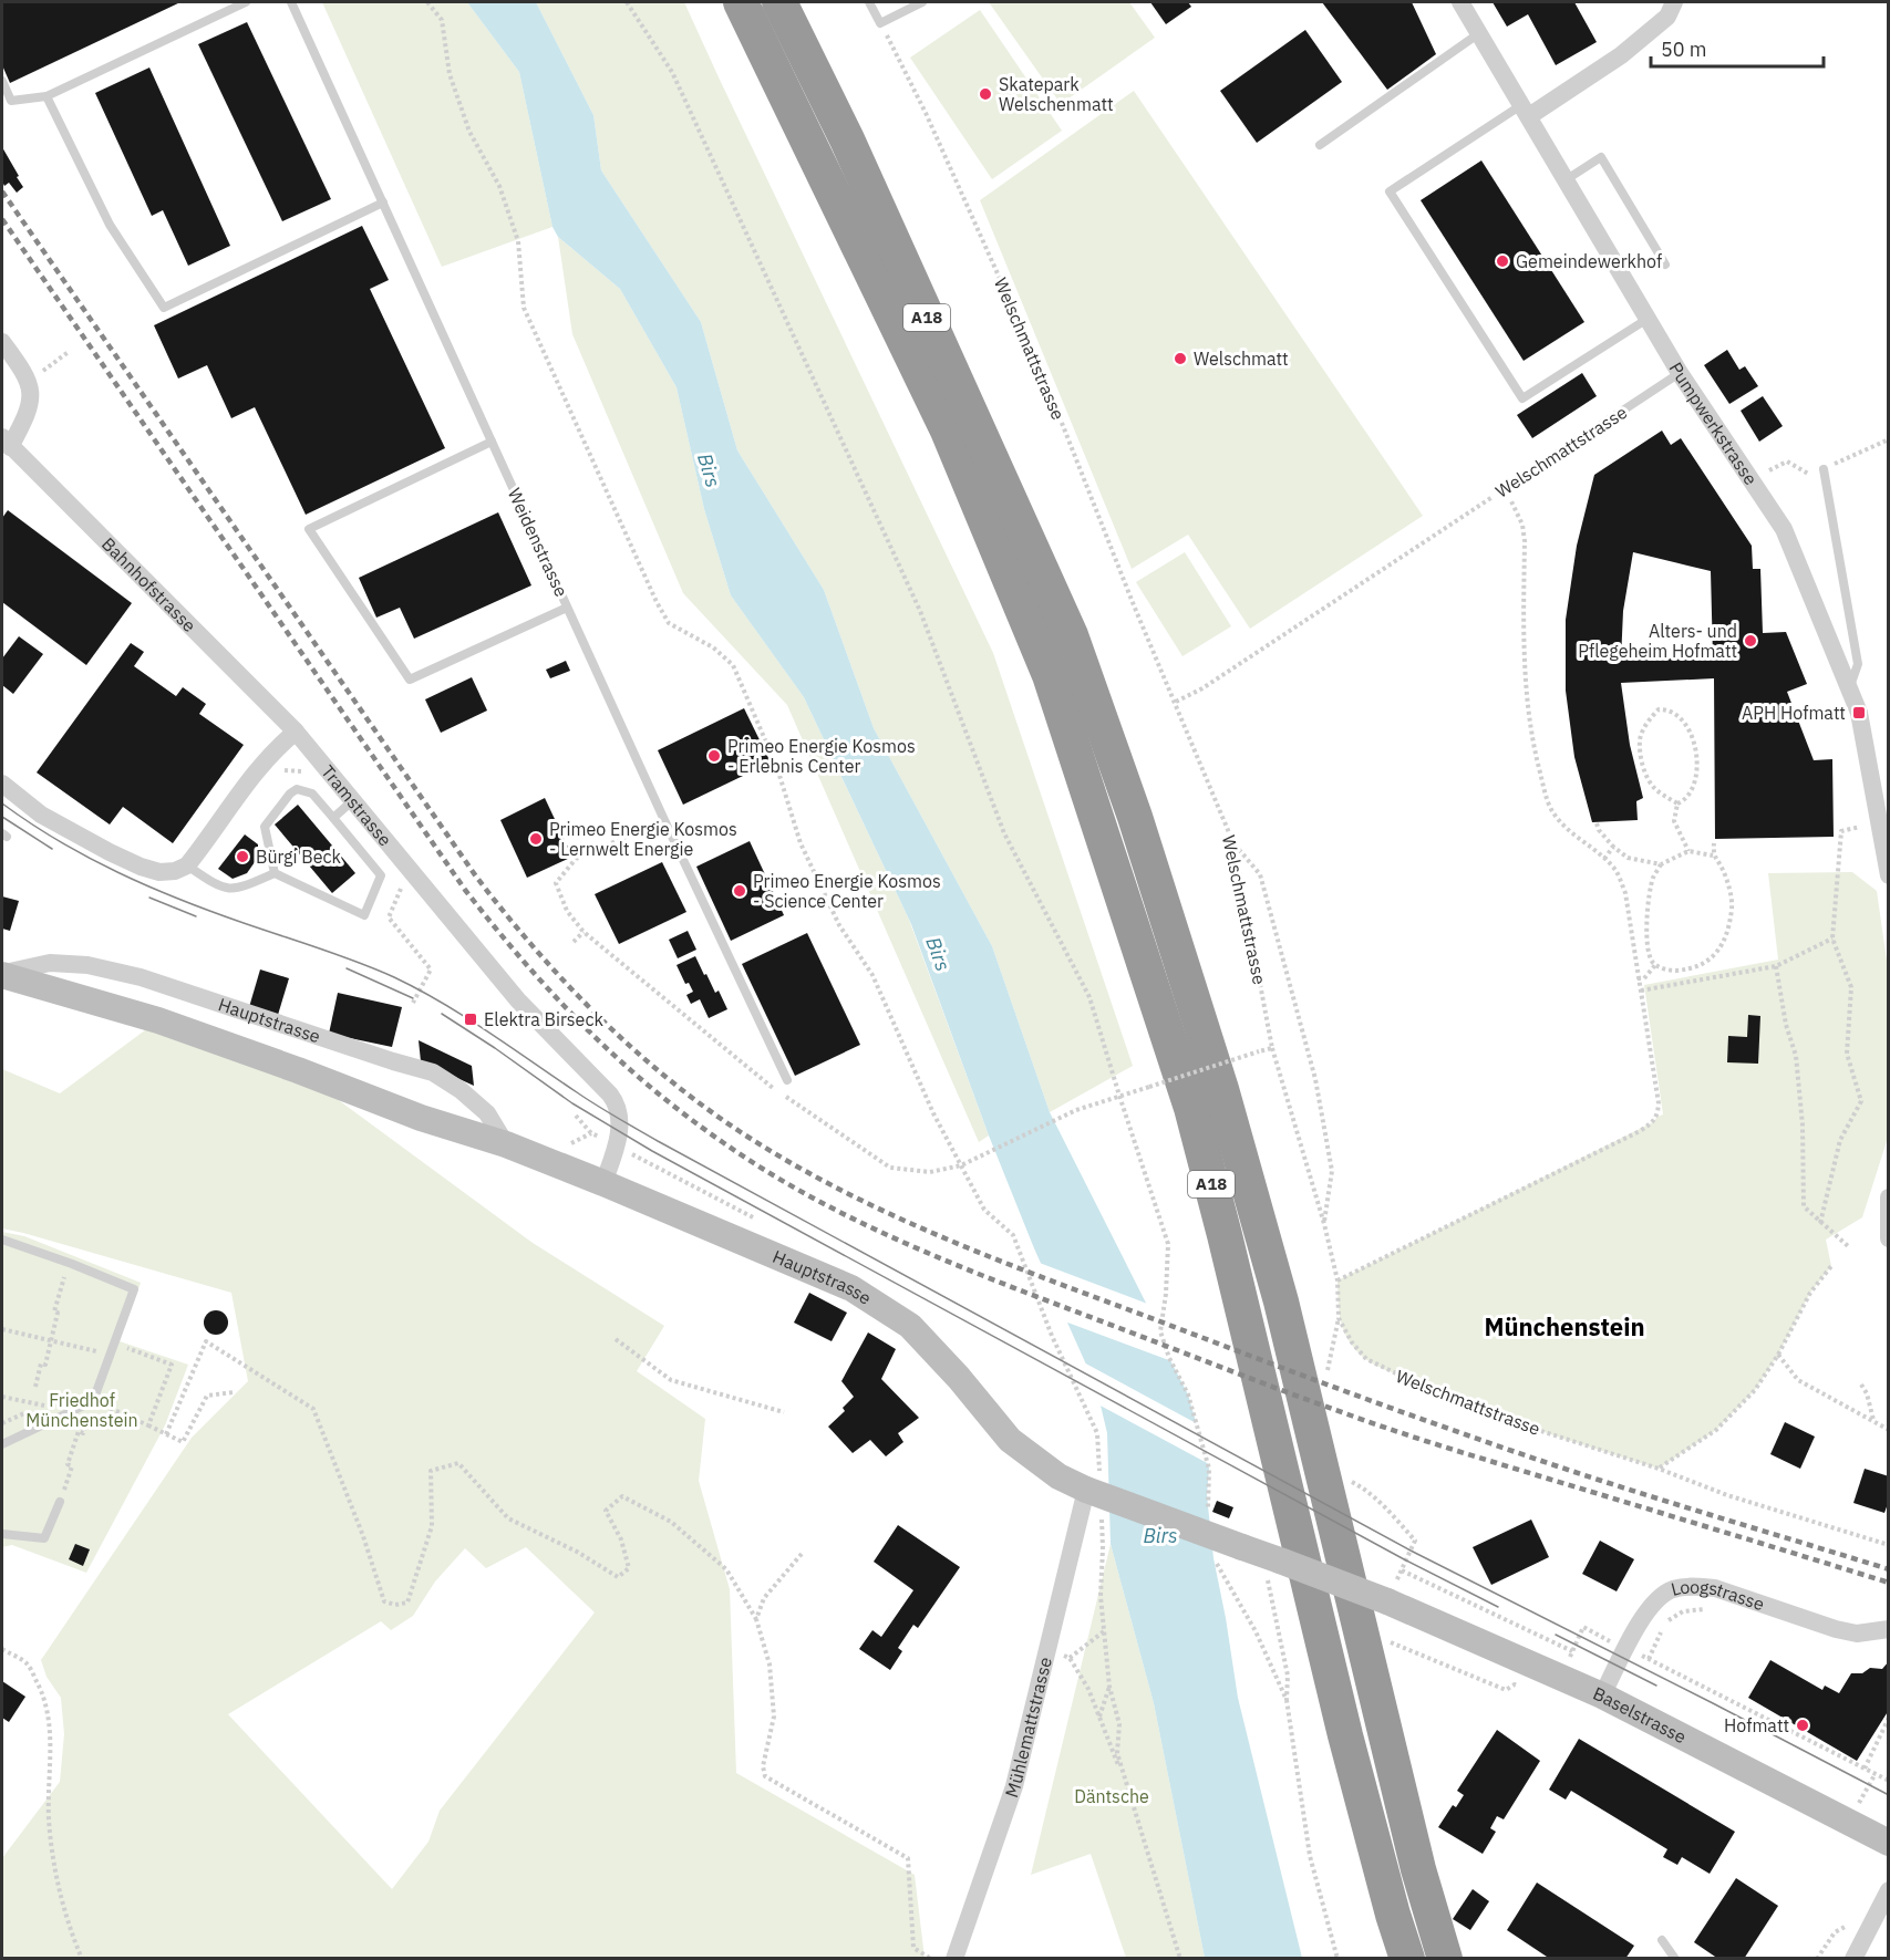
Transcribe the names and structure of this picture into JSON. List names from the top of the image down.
{
  "streets": {
    "highway": ["A18"],
    "main road": ["Hauptstrasse", "Baselstrasse"],
    "street": [
      "Pumpwerkstrasse",
      "Bahnhofstrasse",
      "Tramstrasse",
      "Loogstrasse",
      "Mühlemattstrasse"
    ],
    "lane": ["Welschmattstrasse", "Weidenstrasse"]
  },
  "crossings": [
    ["Welschmattstrasse", "Pumpwerkstrasse"],
    ["Bahnhofstrasse", "Tramstrasse"],
    ["Tramstrasse", "Hauptstrasse"],
    ["Hauptstrasse", "Baselstrasse"],
    ["Hauptstrasse", "Mühlemattstrasse"],
    ["Loogstrasse", "Baselstrasse"]
  ],
  "districts": ["Münchenstein"],
  "water": ["Birs"],
  "parks": ["Friedhof Münchenstein", "Däntsche"],
  "places": {
    "other": [
      "Skatepark Welschenmatt",
      "Gemeindewerkhof",
      "Welschmatt",
      "Alters- und Pflegeheim Hofmatt",
      "Primeo Energie Kosmos - Erlebnis Center",
      "Primeo Energie Kosmos - Lernwelt Energie",
      "Bürgi Beck",
      "Primeo Energie Kosmos - Science Center",
      "Hofmatt"
    ],
    "transit": ["APH Hofmatt", "Elektra Birseck"]
  },
  "scale_bar": "50 m"
}
